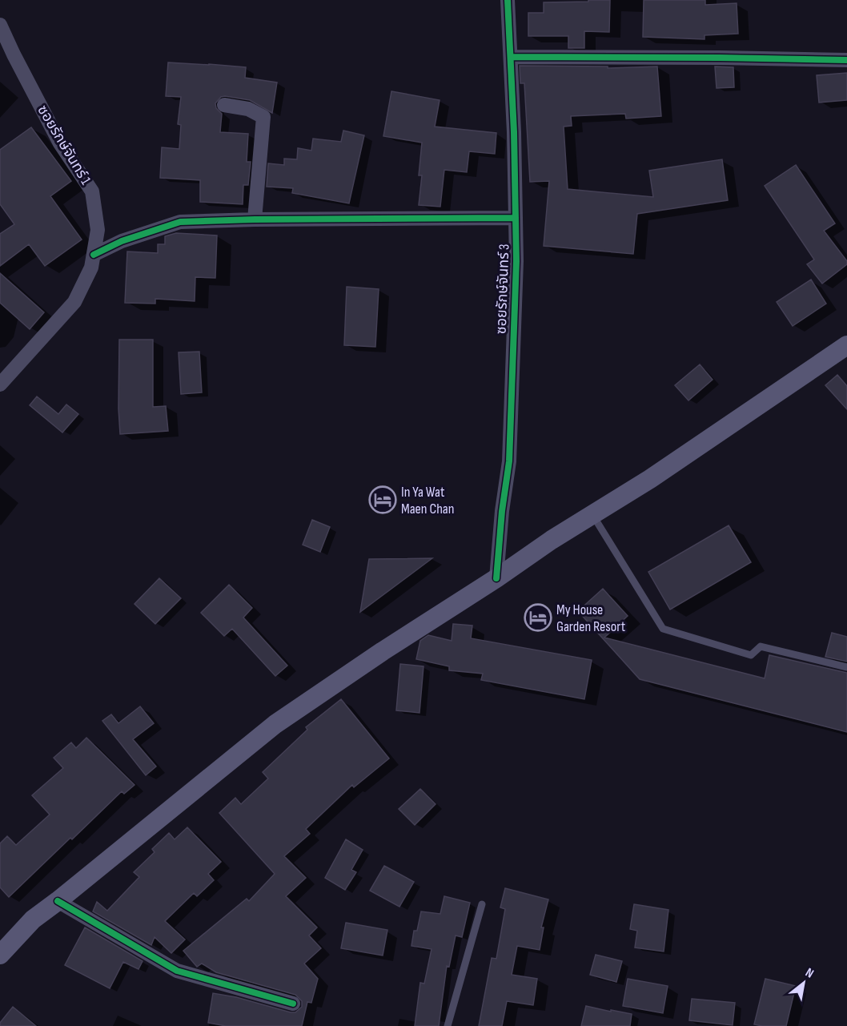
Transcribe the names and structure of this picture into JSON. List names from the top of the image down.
{
  "streets": {
    "street": ["ซอยรักษ์จันทร์ 1", "ซอยรักษ์จันทร์ 3"]
  },
  "places": {
    "hotel": ["In Ya Wat Maen Chan", "My House Garden Resort"]
  },
  "north": "top right"
}
